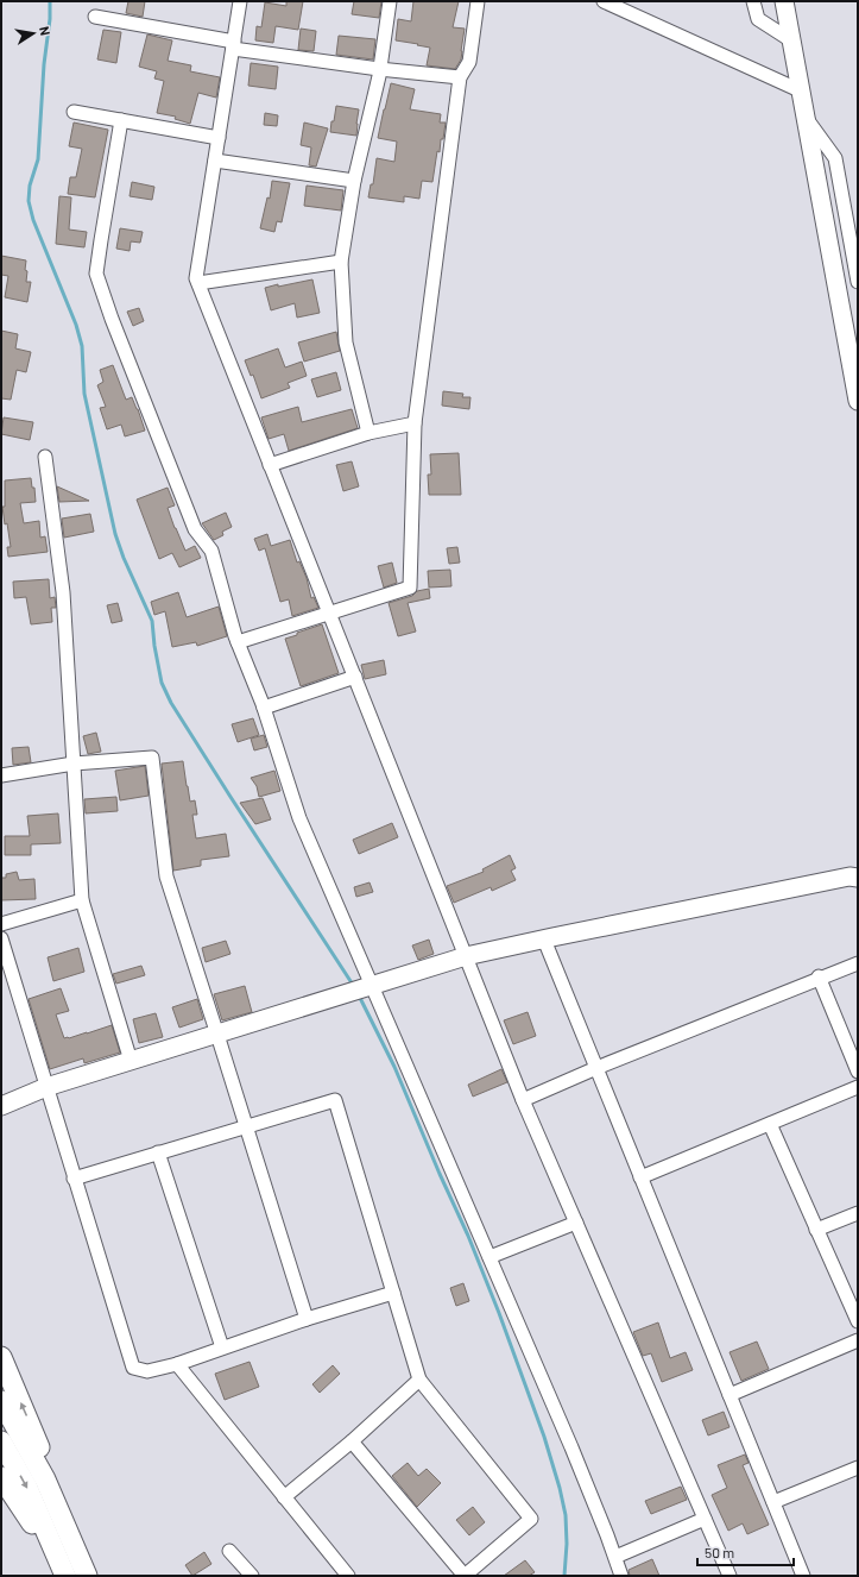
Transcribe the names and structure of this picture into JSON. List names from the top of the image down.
{
  "scale_bar": "50 m",
  "north": "right"
}
